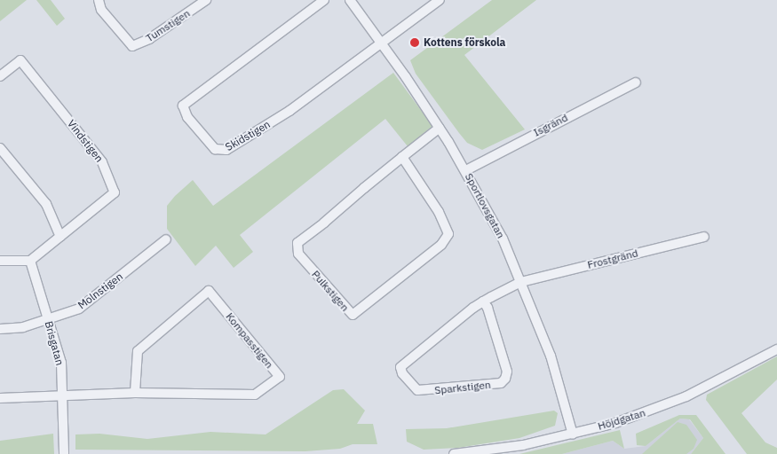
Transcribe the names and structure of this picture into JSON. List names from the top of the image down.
{
  "streets": {
    "street": [
      "Tumstigen",
      "Isgränd",
      "Skidstigen",
      "Vindstigen",
      "Sportlovsgatan",
      "Frostgränd",
      "Molnstigen",
      "Pulkstigen",
      "Kompasstigen",
      "Brisgatan",
      "Sparkstigen",
      "Höjdgatan"
    ]
  },
  "crossings": [
    ["Isgränd", "Sportlovsgatan"],
    ["Skidstigen", "Sportlovsgatan"],
    ["Vindstigen", "Brisgatan"],
    ["Sportlovsgatan", "Frostgränd"],
    ["Sportlovsgatan", "Pulkstigen"],
    ["Sportlovsgatan", "Sparkstigen"],
    ["Sportlovsgatan", "Höjdgatan"],
    ["Frostgränd", "Sparkstigen"],
    ["Molnstigen", "Brisgatan"],
    ["Kompasstigen", "Brisgatan"]
  ],
  "places": ["Kottens förskola"]
}
